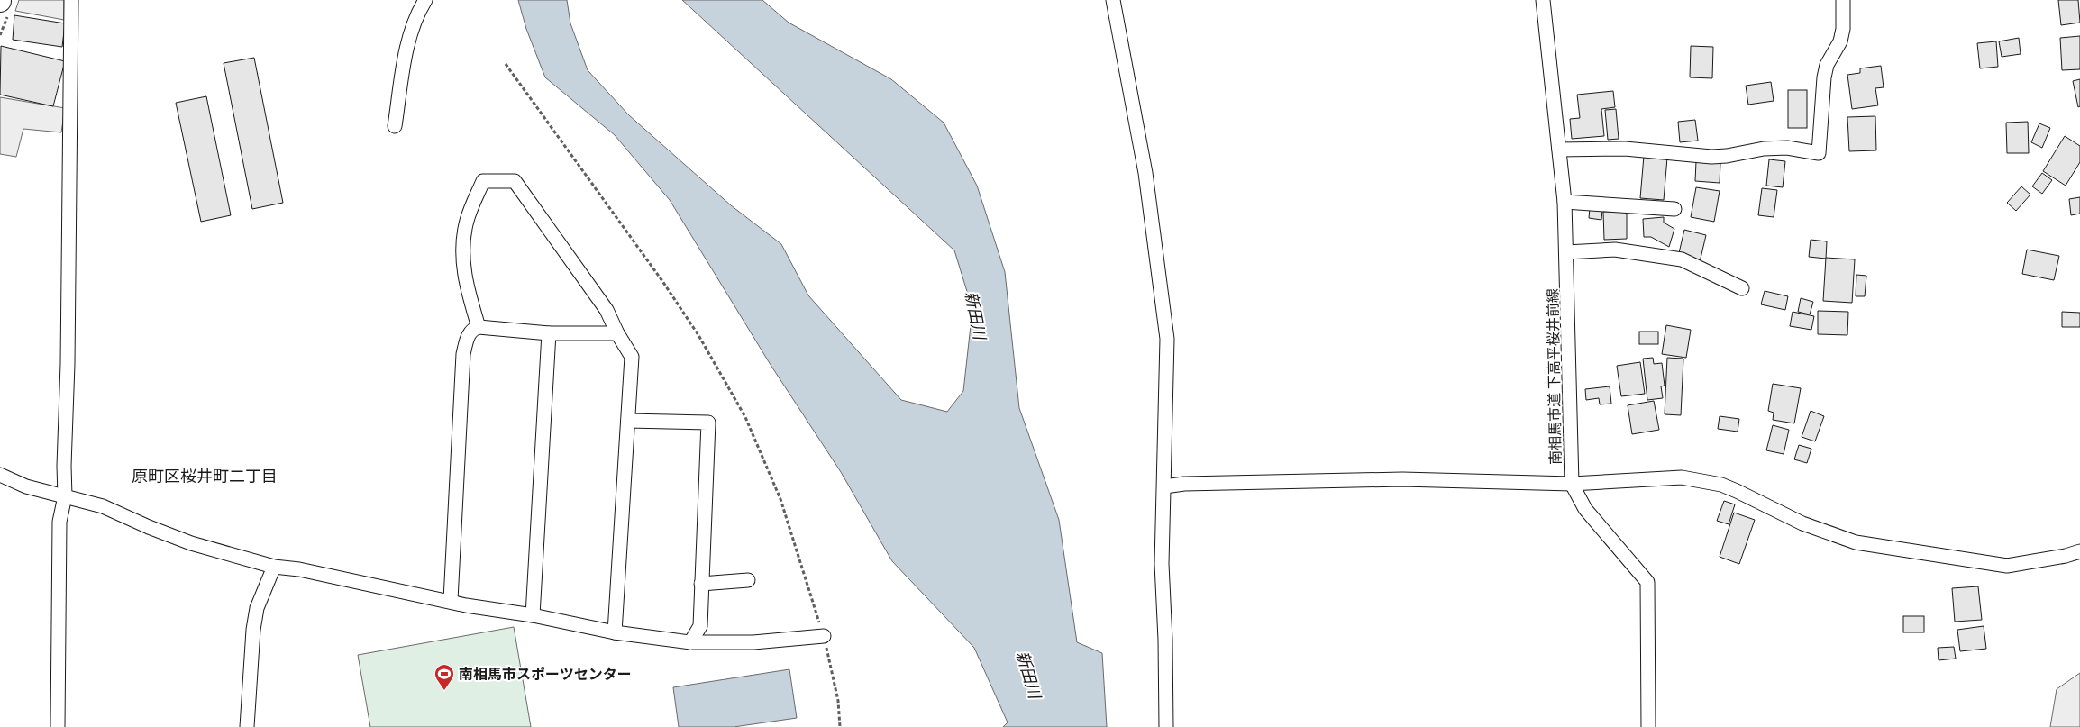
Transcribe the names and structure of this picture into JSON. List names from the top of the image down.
{
  "streets": {
    "street": ["南相馬市道 下高平桜井前線"]
  },
  "districts": ["原町区桜井町二丁目"],
  "water": ["新田川"],
  "places": {
    "sports": ["南相馬市スポーツセンター"]
  }
}
